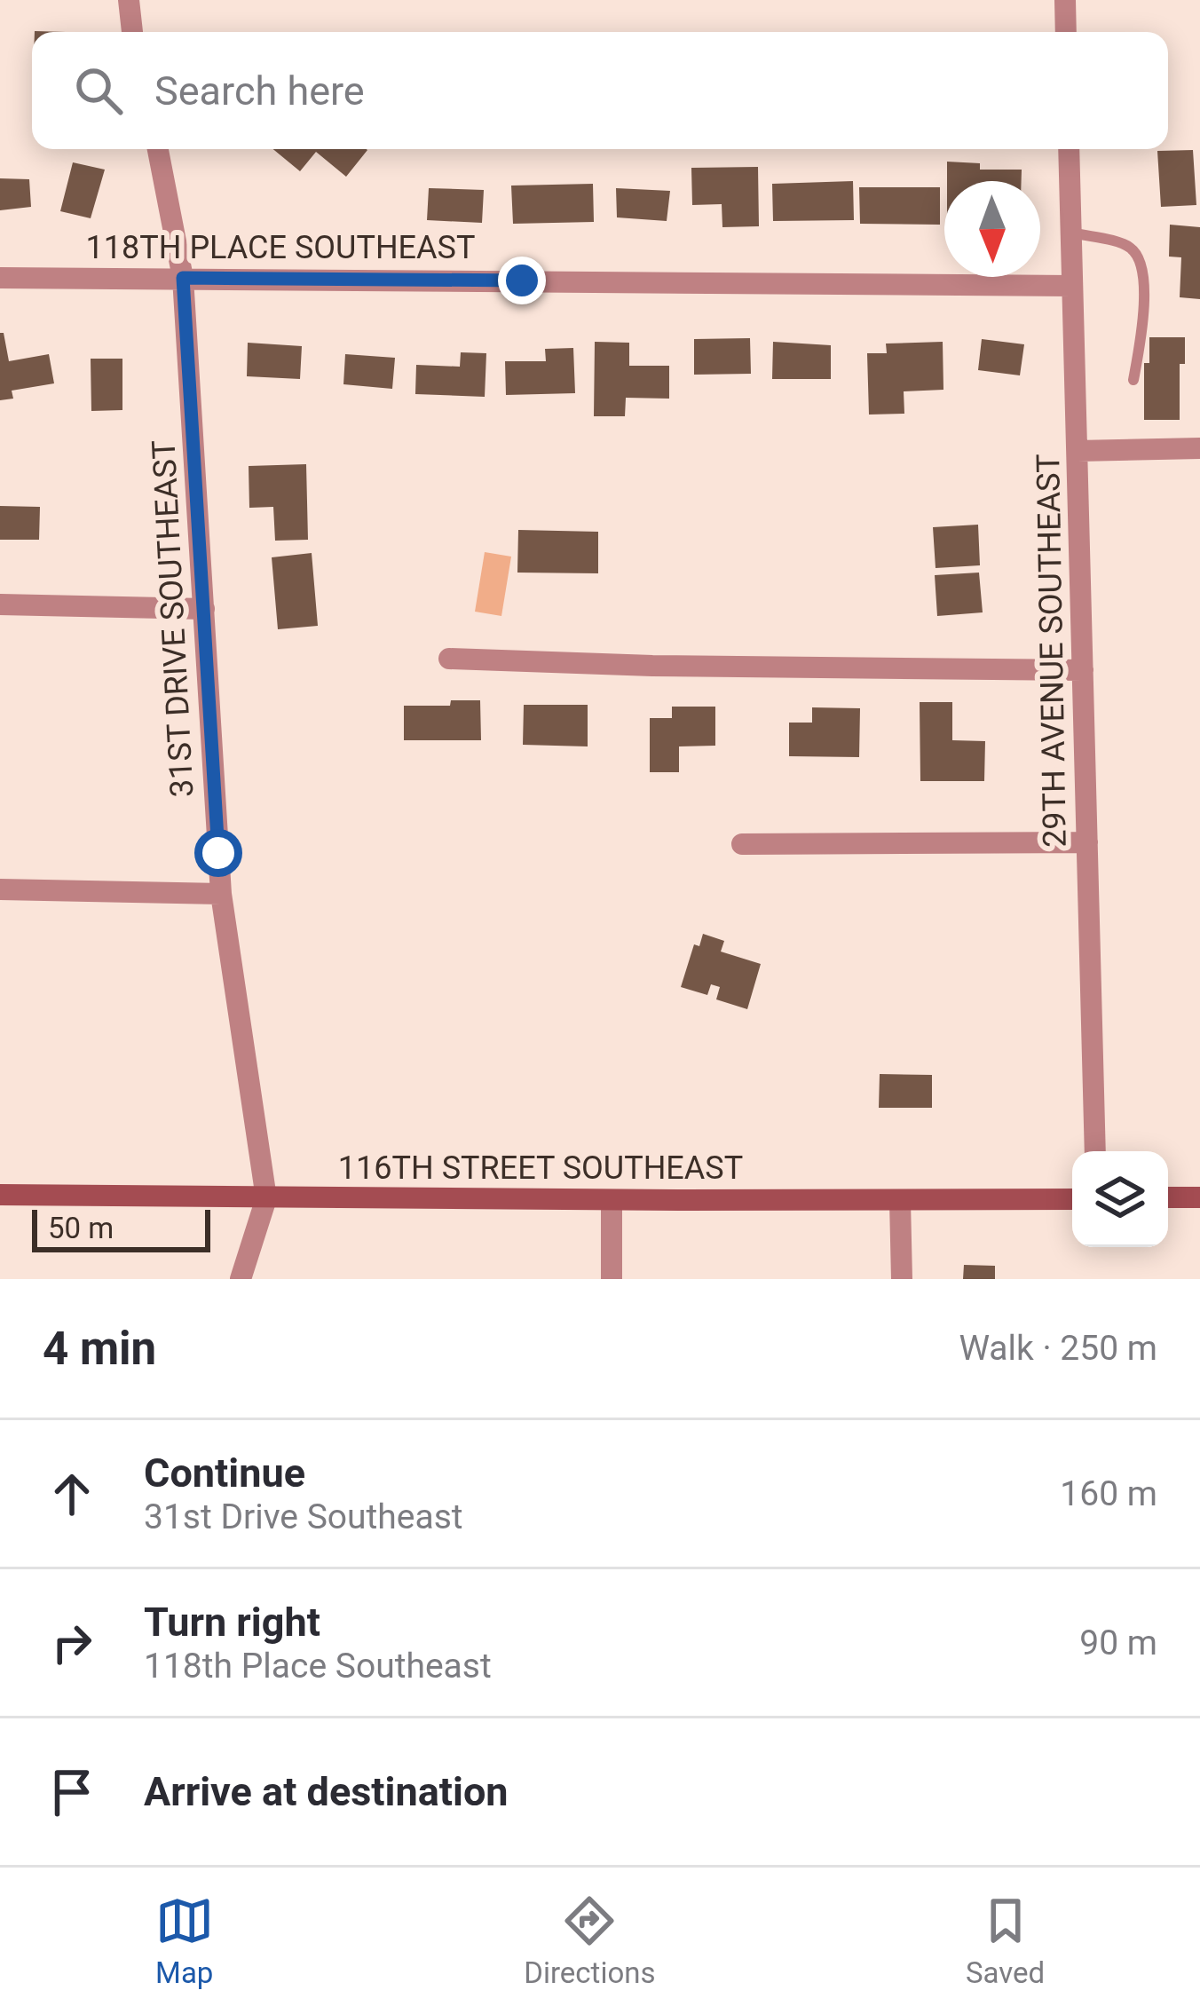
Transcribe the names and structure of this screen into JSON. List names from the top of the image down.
{
  "streets": {
    "street": [
      "118TH PLACE SOUTHEAST",
      "31ST DRIVE SOUTHEAST",
      "29TH AVENUE SOUTHEAST",
      "116TH STREET SOUTHEAST"
    ]
  },
  "crossings": [
    ["118TH PLACE SOUTHEAST", "31ST DRIVE SOUTHEAST"],
    ["118TH PLACE SOUTHEAST", "29TH AVENUE SOUTHEAST"],
    ["31ST DRIVE SOUTHEAST", "116TH STREET SOUTHEAST"]
  ],
  "scale_bar": "50 m",
  "north": "bottom",
  "page": {
    "search": "Search here",
    "scale": "50 m",
    "heading": ["4 min", "Walk · 250 m"],
    "list": [
      ["Continue", "31st Drive Southeast", "160 m"],
      ["Turn right", "118th Place Southeast", "90 m"],
      "Arrive at destination"
    ],
    "nav": ["Map", "Directions", "Saved"]
  }
}
